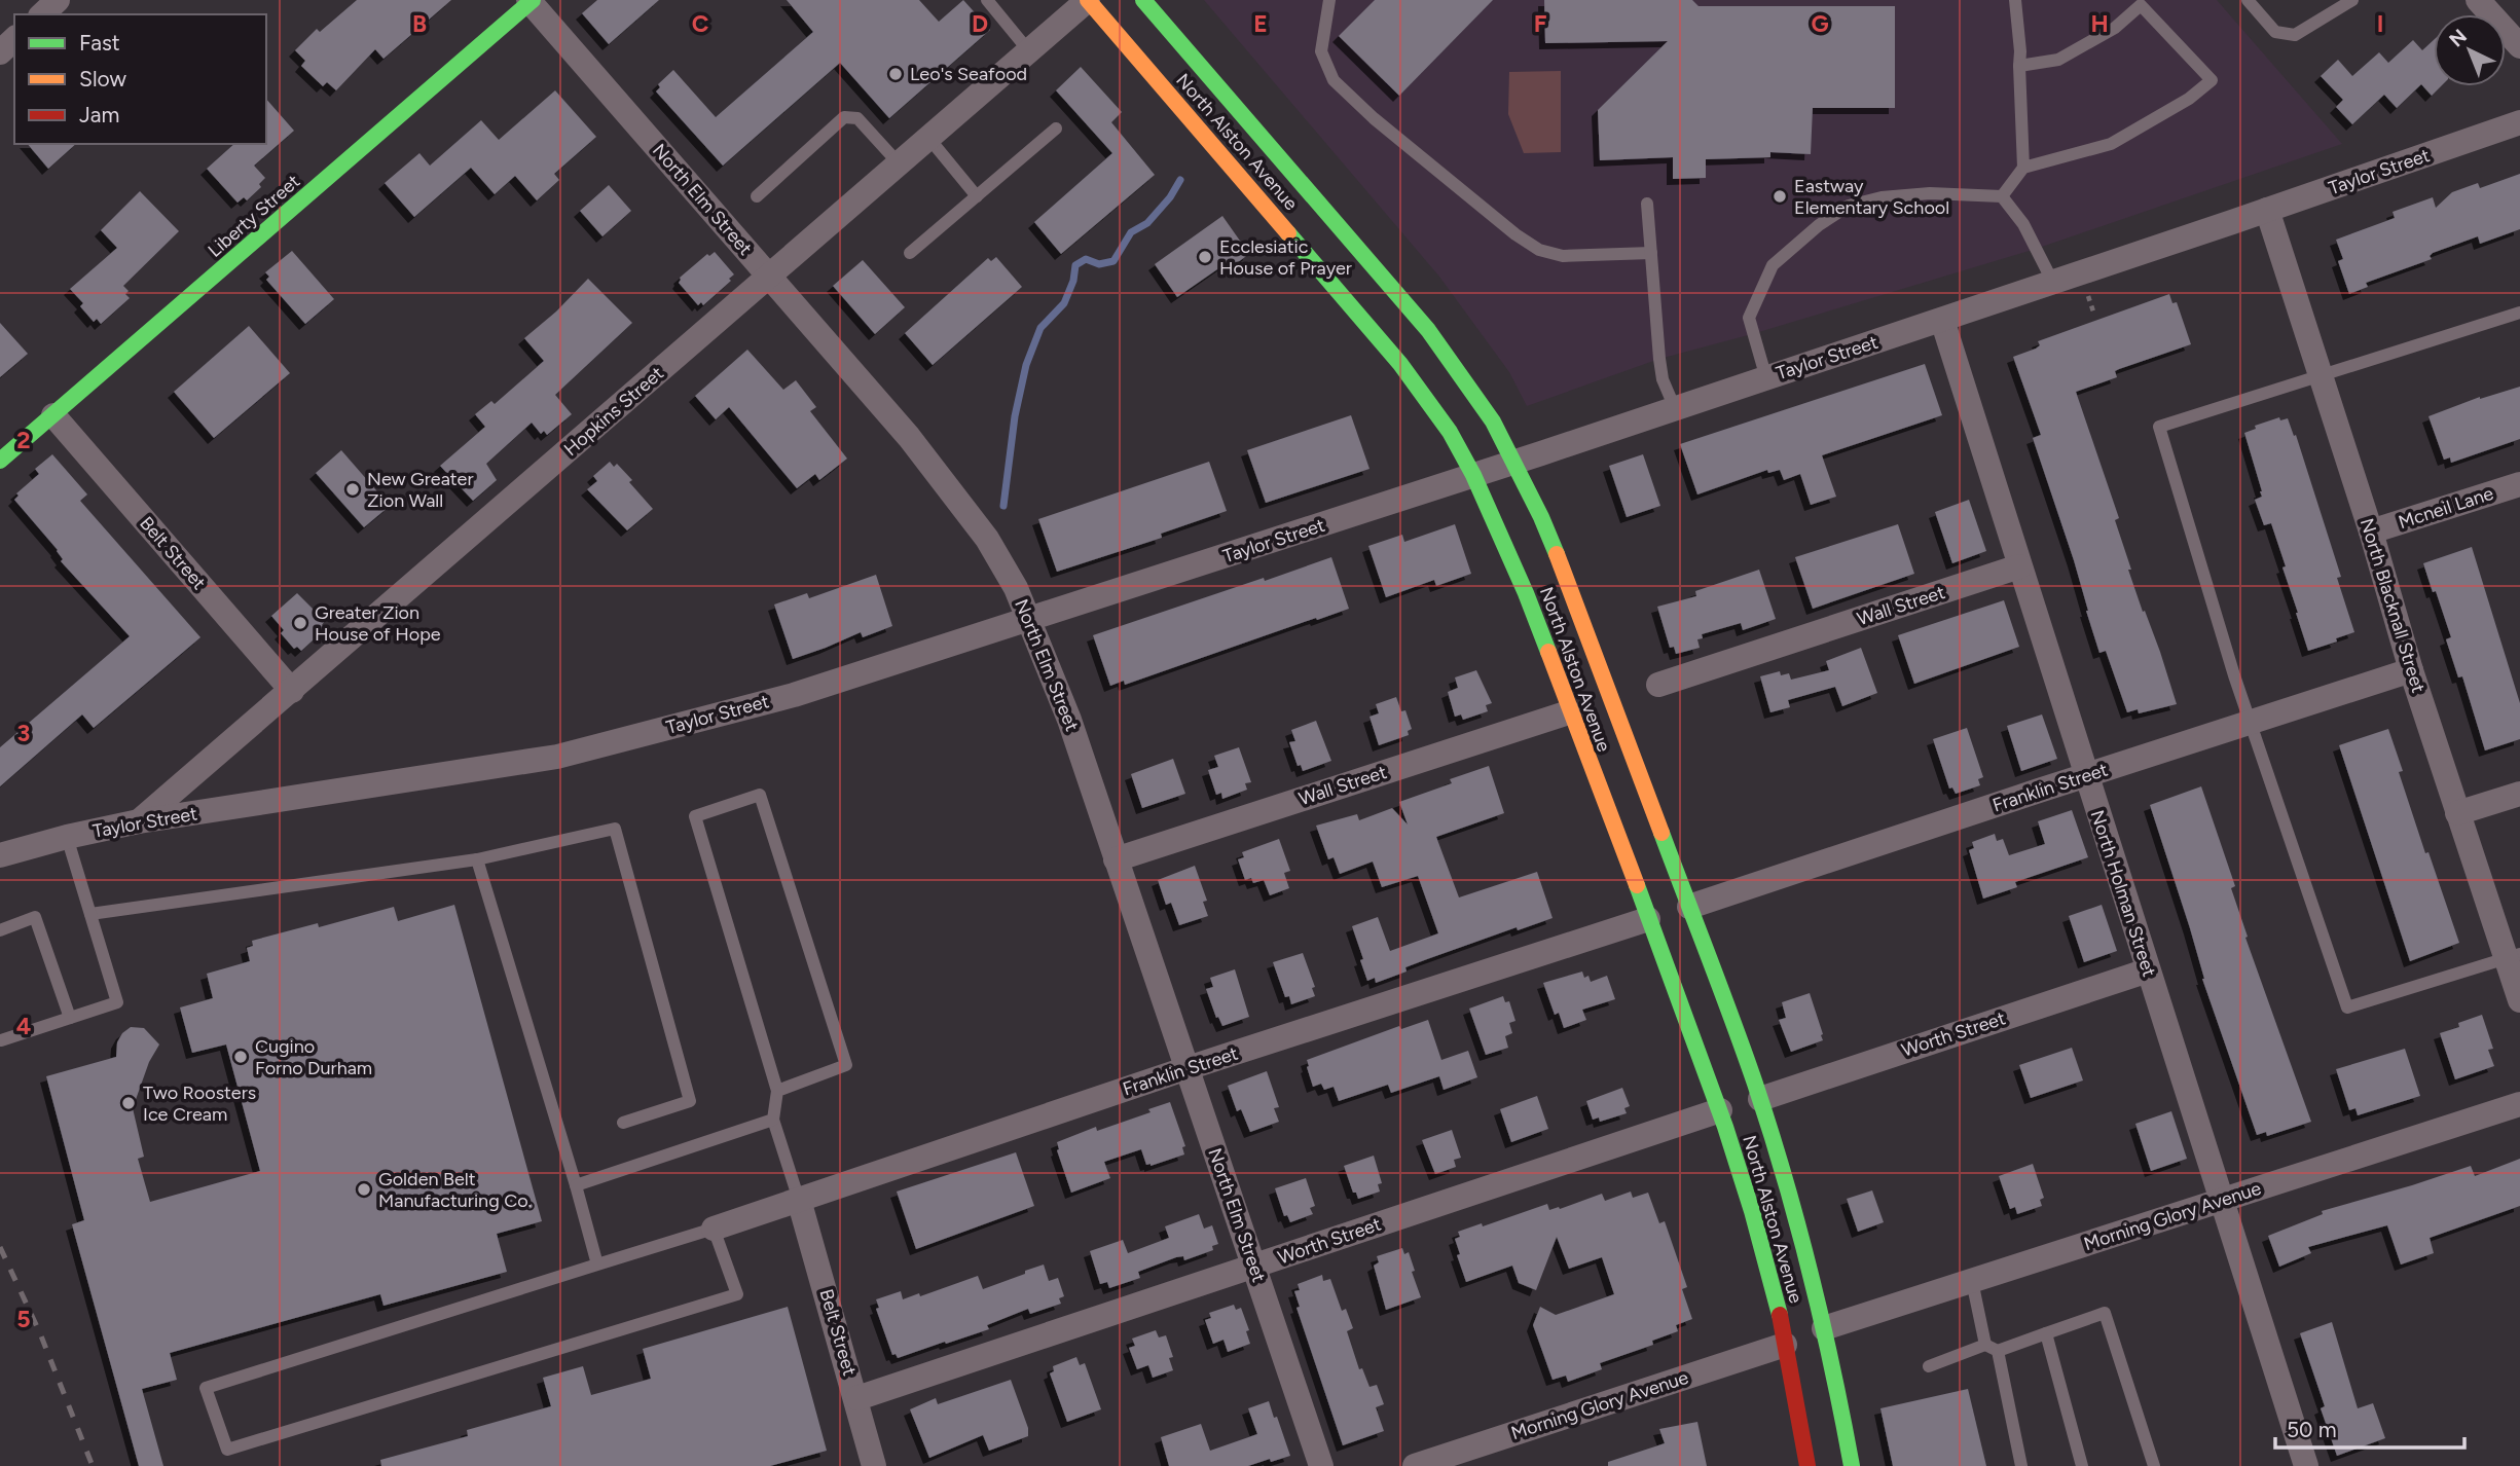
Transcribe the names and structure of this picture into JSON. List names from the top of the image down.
{
  "streets": {
    "main road": ["North Alston Avenue", "Liberty Street"],
    "street": [
      "Taylor Street",
      "North Elm Street",
      "Hopkins Street",
      "Mcneil Lane",
      "Belt Street",
      "Wall Street",
      "North Blacknall Street",
      "Franklin Street",
      "North Holman Street",
      "Worth Street",
      "Morning Glory Avenue"
    ]
  },
  "crossings": [
    ["North Alston Avenue", "Taylor Street"],
    ["North Alston Avenue", "Hopkins Street"],
    ["North Alston Avenue", "Wall Street"],
    ["North Alston Avenue", "Franklin Street"],
    ["North Alston Avenue", "Worth Street"],
    ["North Alston Avenue", "Morning Glory Avenue"],
    ["Taylor Street", "North Elm Street"],
    ["Taylor Street", "Hopkins Street"],
    ["Taylor Street", "North Blacknall Street"],
    ["Taylor Street", "North Holman Street"],
    ["North Elm Street", "Liberty Street"],
    ["North Elm Street", "Hopkins Street"],
    ["North Elm Street", "Wall Street"],
    ["North Elm Street", "Franklin Street"],
    ["North Elm Street", "Worth Street"],
    ["Liberty Street", "Belt Street"],
    ["Hopkins Street", "Belt Street"],
    ["Mcneil Lane", "North Blacknall Street"],
    ["Belt Street", "Franklin Street"],
    ["Belt Street", "Worth Street"],
    ["Wall Street", "North Holman Street"],
    ["North Blacknall Street", "Franklin Street"],
    ["Franklin Street", "North Holman Street"],
    ["North Holman Street", "Worth Street"],
    ["North Holman Street", "Morning Glory Avenue"]
  ],
  "places": [
    "Leo's Seafood",
    "Eastway Elementary School",
    "Ecclesiatic House of Prayer",
    "New Greater Zion Wall",
    "Greater Zion House of Hope",
    "Cugino Forno Durham",
    "Two Roosters Ice Cream",
    "Golden Belt Manufacturing Co."
  ],
  "legend": ["Fast", "Slow", "Jam"],
  "scale_bar": "50 m",
  "north": "top left",
  "grid": {
    "columns": [
      "B",
      "C",
      "D",
      "E",
      "F",
      "G",
      "H",
      "I"
    ],
    "rows": [
      "2",
      "3",
      "4",
      "5"
    ]
  }
}
